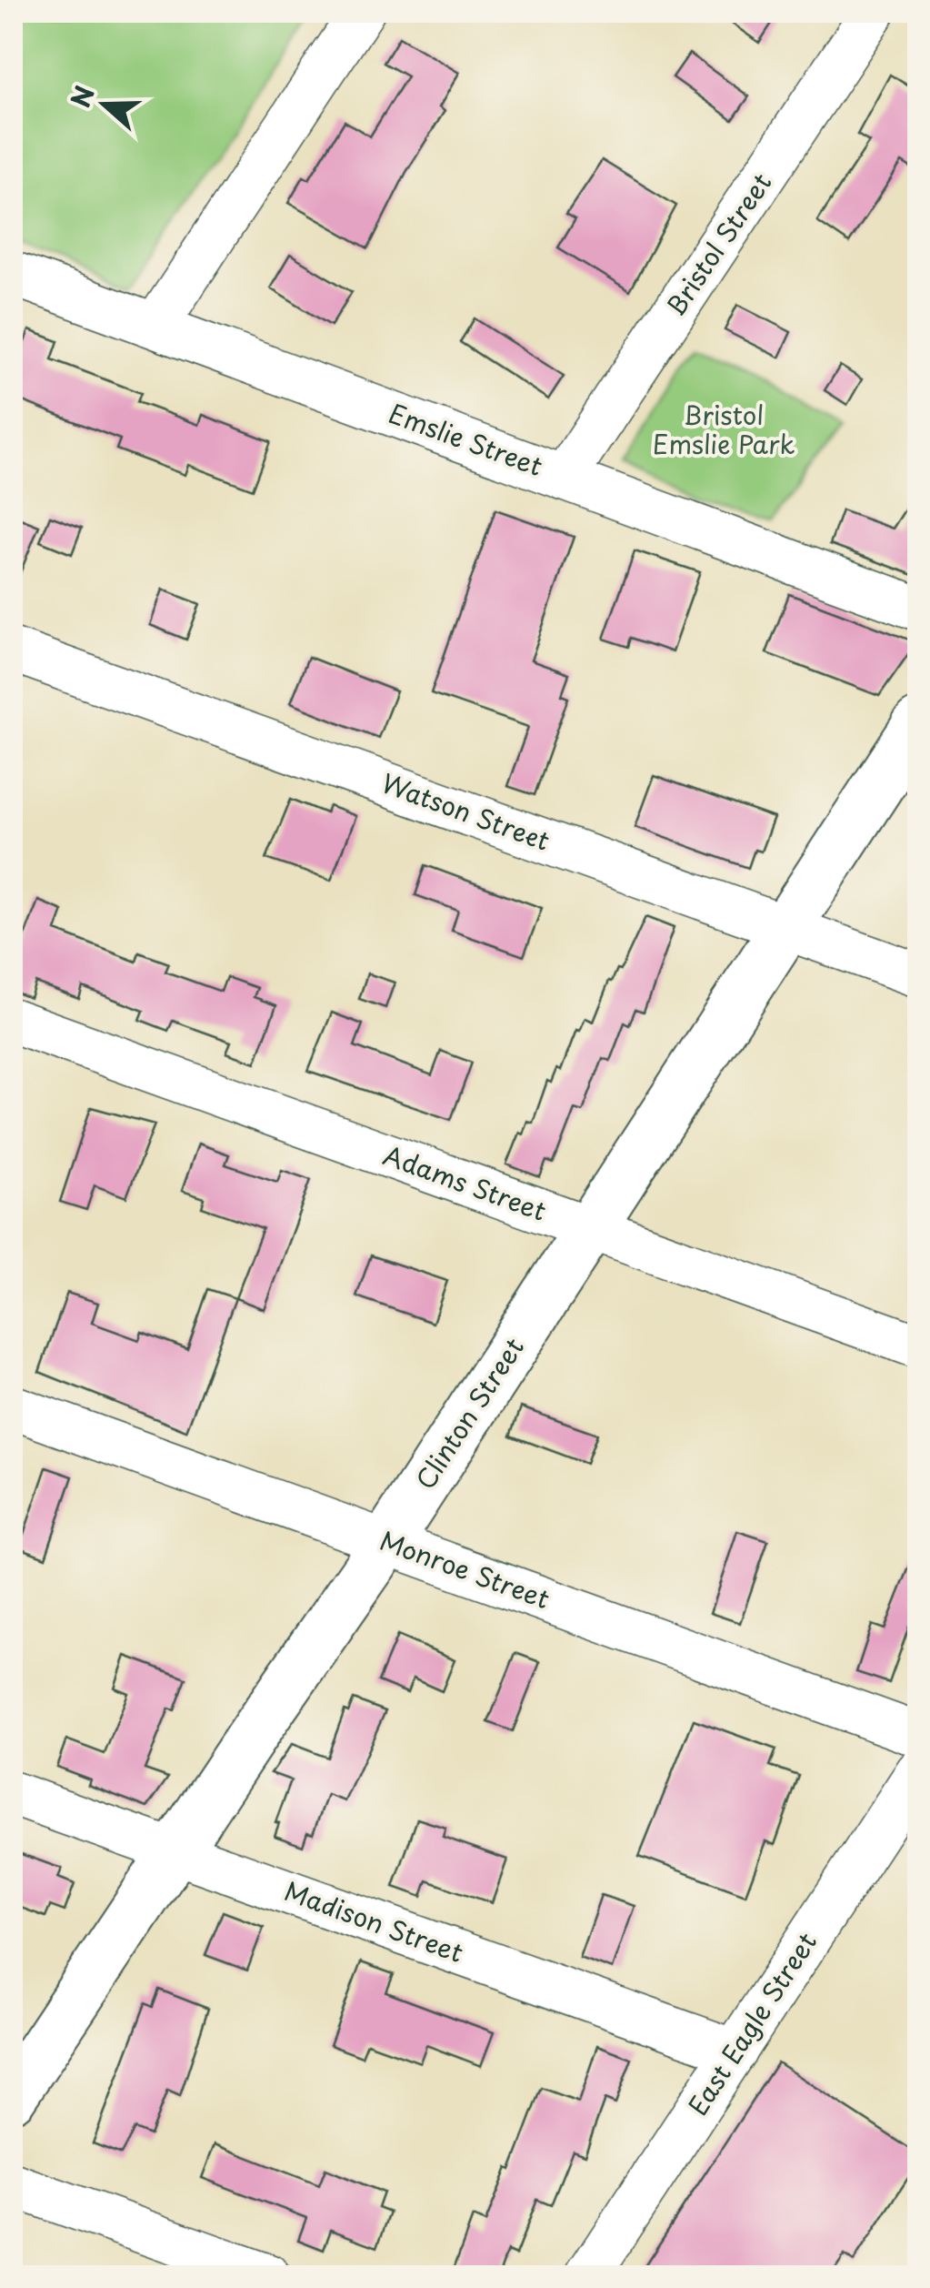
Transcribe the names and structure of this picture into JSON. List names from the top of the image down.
{
  "streets": {
    "main road": ["Clinton Street"],
    "street": [
      "Bristol Street",
      "Emslie Street",
      "Watson Street",
      "Adams Street",
      "Monroe Street",
      "Madison Street",
      "East Eagle Street"
    ]
  },
  "crossings": [
    ["Bristol Street", "Emslie Street"],
    ["Watson Street", "Clinton Street"],
    ["Adams Street", "Clinton Street"],
    ["Clinton Street", "Monroe Street"],
    ["Clinton Street", "Madison Street"],
    ["Madison Street", "East Eagle Street"]
  ],
  "parks": ["Bristol Emslie Park"],
  "north": "left"
}
